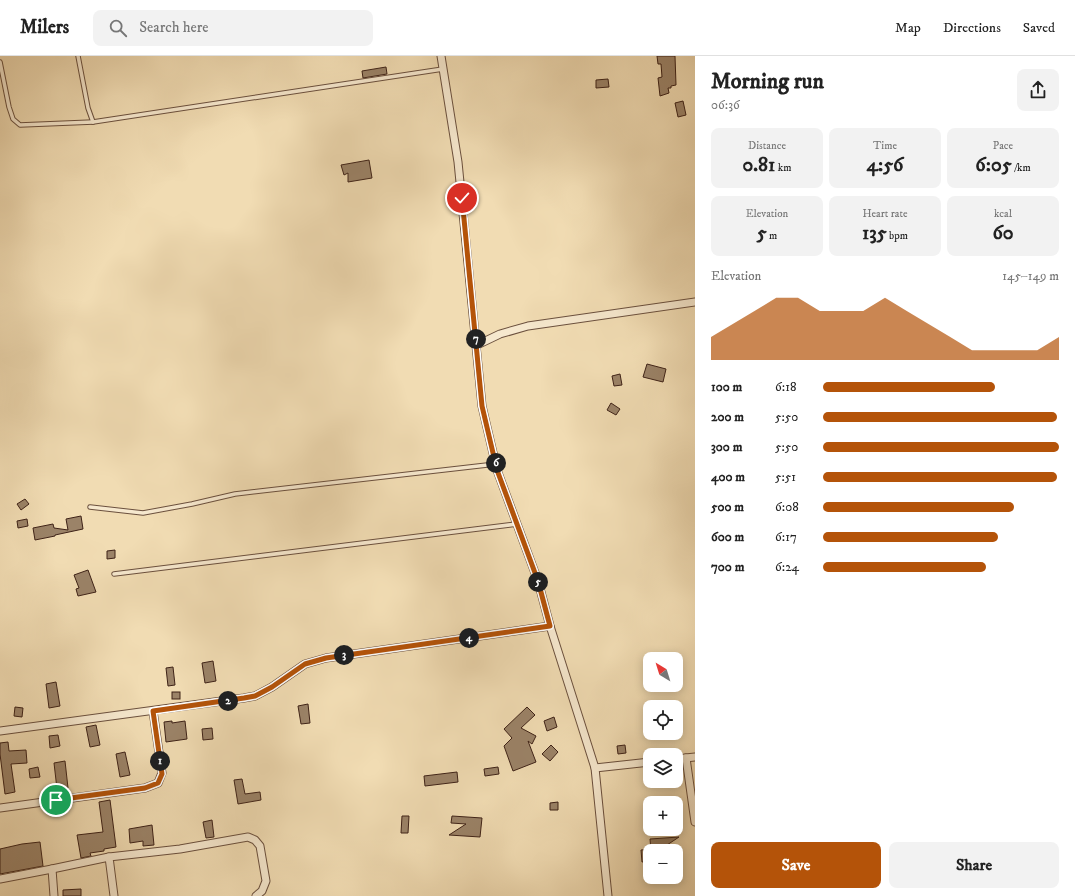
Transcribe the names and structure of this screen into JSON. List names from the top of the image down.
{
  "north": "top left",
  "page": {
    "header": "Milers",
    "search": "Search here",
    "nav": ["Map", "Directions", "Saved"],
    "heading": ["Morning run", "06:36"],
    "stats": [
      ["Distance", "0.81 km"],
      ["Time", "4:56"],
      ["Pace", "6:05 /km"],
      ["Elevation", "5 m"],
      ["Heart rate", "135 bpm"],
      ["kcal", "60"]
    ],
    "chart": ["Elevation", "145–149 m"],
    "pins": [
      "7",
      "6",
      "5",
      "4",
      "3",
      "2",
      "1"
    ],
    "list": [
      {
        "name": "100 m",
        "note": "6:18"
      },
      {
        "name": "200 m",
        "note": "5:50"
      },
      {
        "name": "300 m",
        "note": "5:50"
      },
      {
        "name": "400 m",
        "note": "5:51"
      },
      {
        "name": "500 m",
        "note": "6:08"
      },
      {
        "name": "600 m",
        "note": "6:17"
      },
      {
        "name": "700 m",
        "note": "6:24"
      }
    ],
    "map_buttons": ["+", "−"],
    "buttons": ["Save", "Share"]
  }
}
